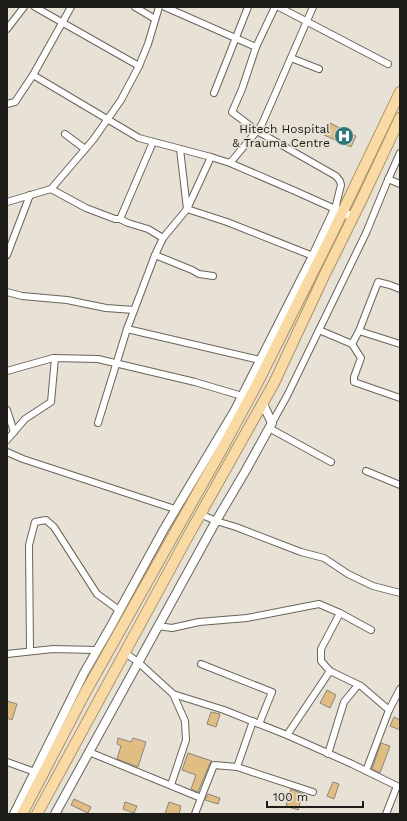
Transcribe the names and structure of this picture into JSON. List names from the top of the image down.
{
  "places": {
    "hospital": ["Hitech Hospital & Trauma Centre"]
  },
  "scale_bar": "100 m"
}
